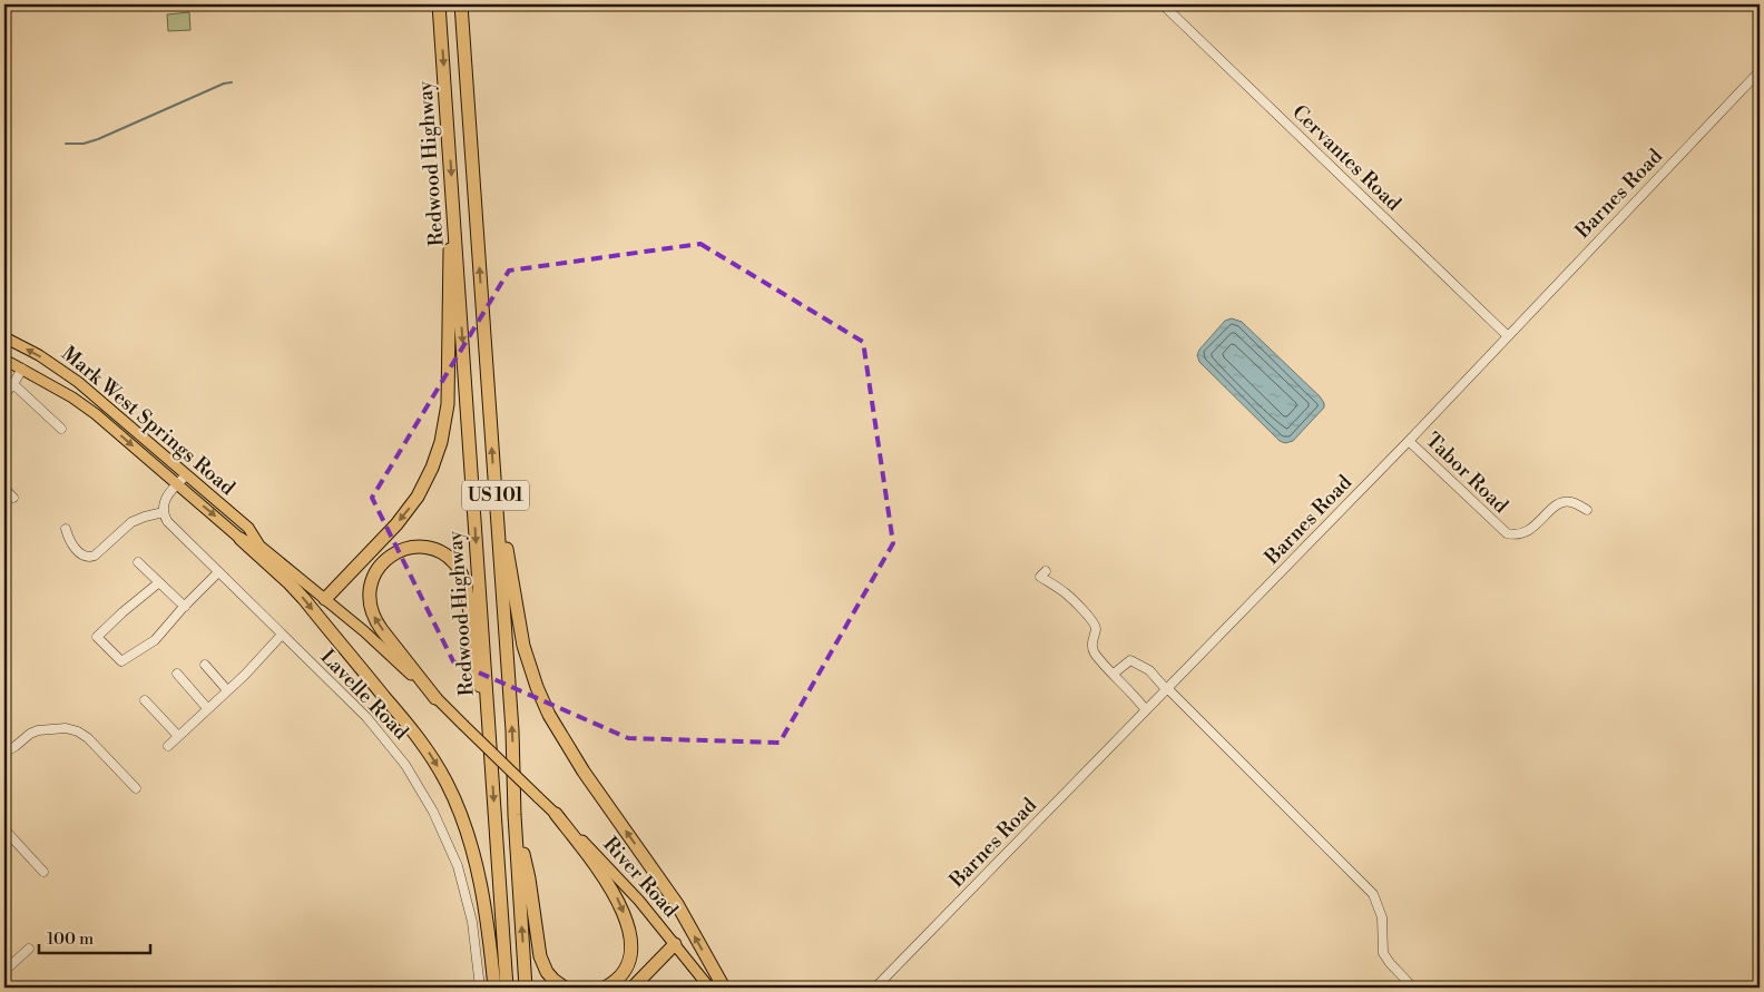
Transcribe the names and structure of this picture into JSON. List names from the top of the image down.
{
  "streets": {
    "highway": ["Redwood Highway", "US 101"],
    "main road": ["Mark West Springs Road", "River Road"],
    "street": [
      "Cervantes Road",
      "Barnes Road",
      "Tabor Road",
      "Lavelle Road"
    ]
  },
  "crossings": [
    ["Cervantes Road", "Barnes Road"],
    ["Barnes Road", "Tabor Road"],
    ["Mark West Springs Road", "River Road"]
  ],
  "scale_bar": "100 m"
}
